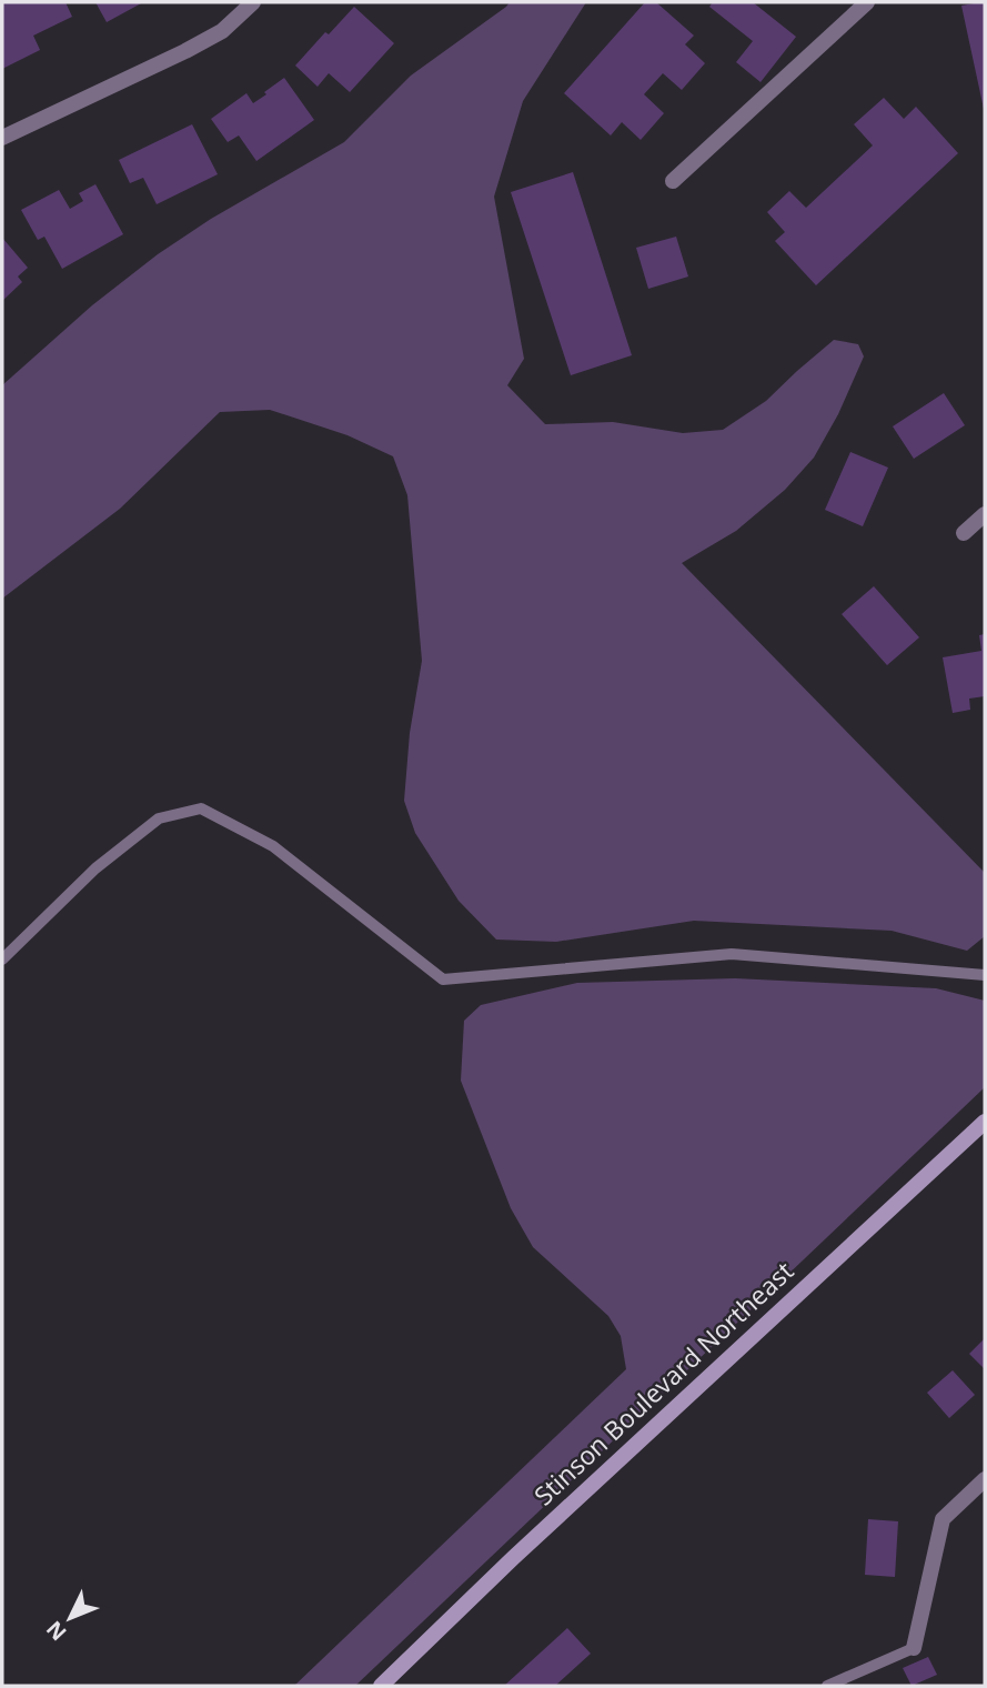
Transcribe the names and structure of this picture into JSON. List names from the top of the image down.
{
  "streets": {
    "street": ["Stinson Boulevard Northeast"]
  },
  "north": "bottom left"
}
